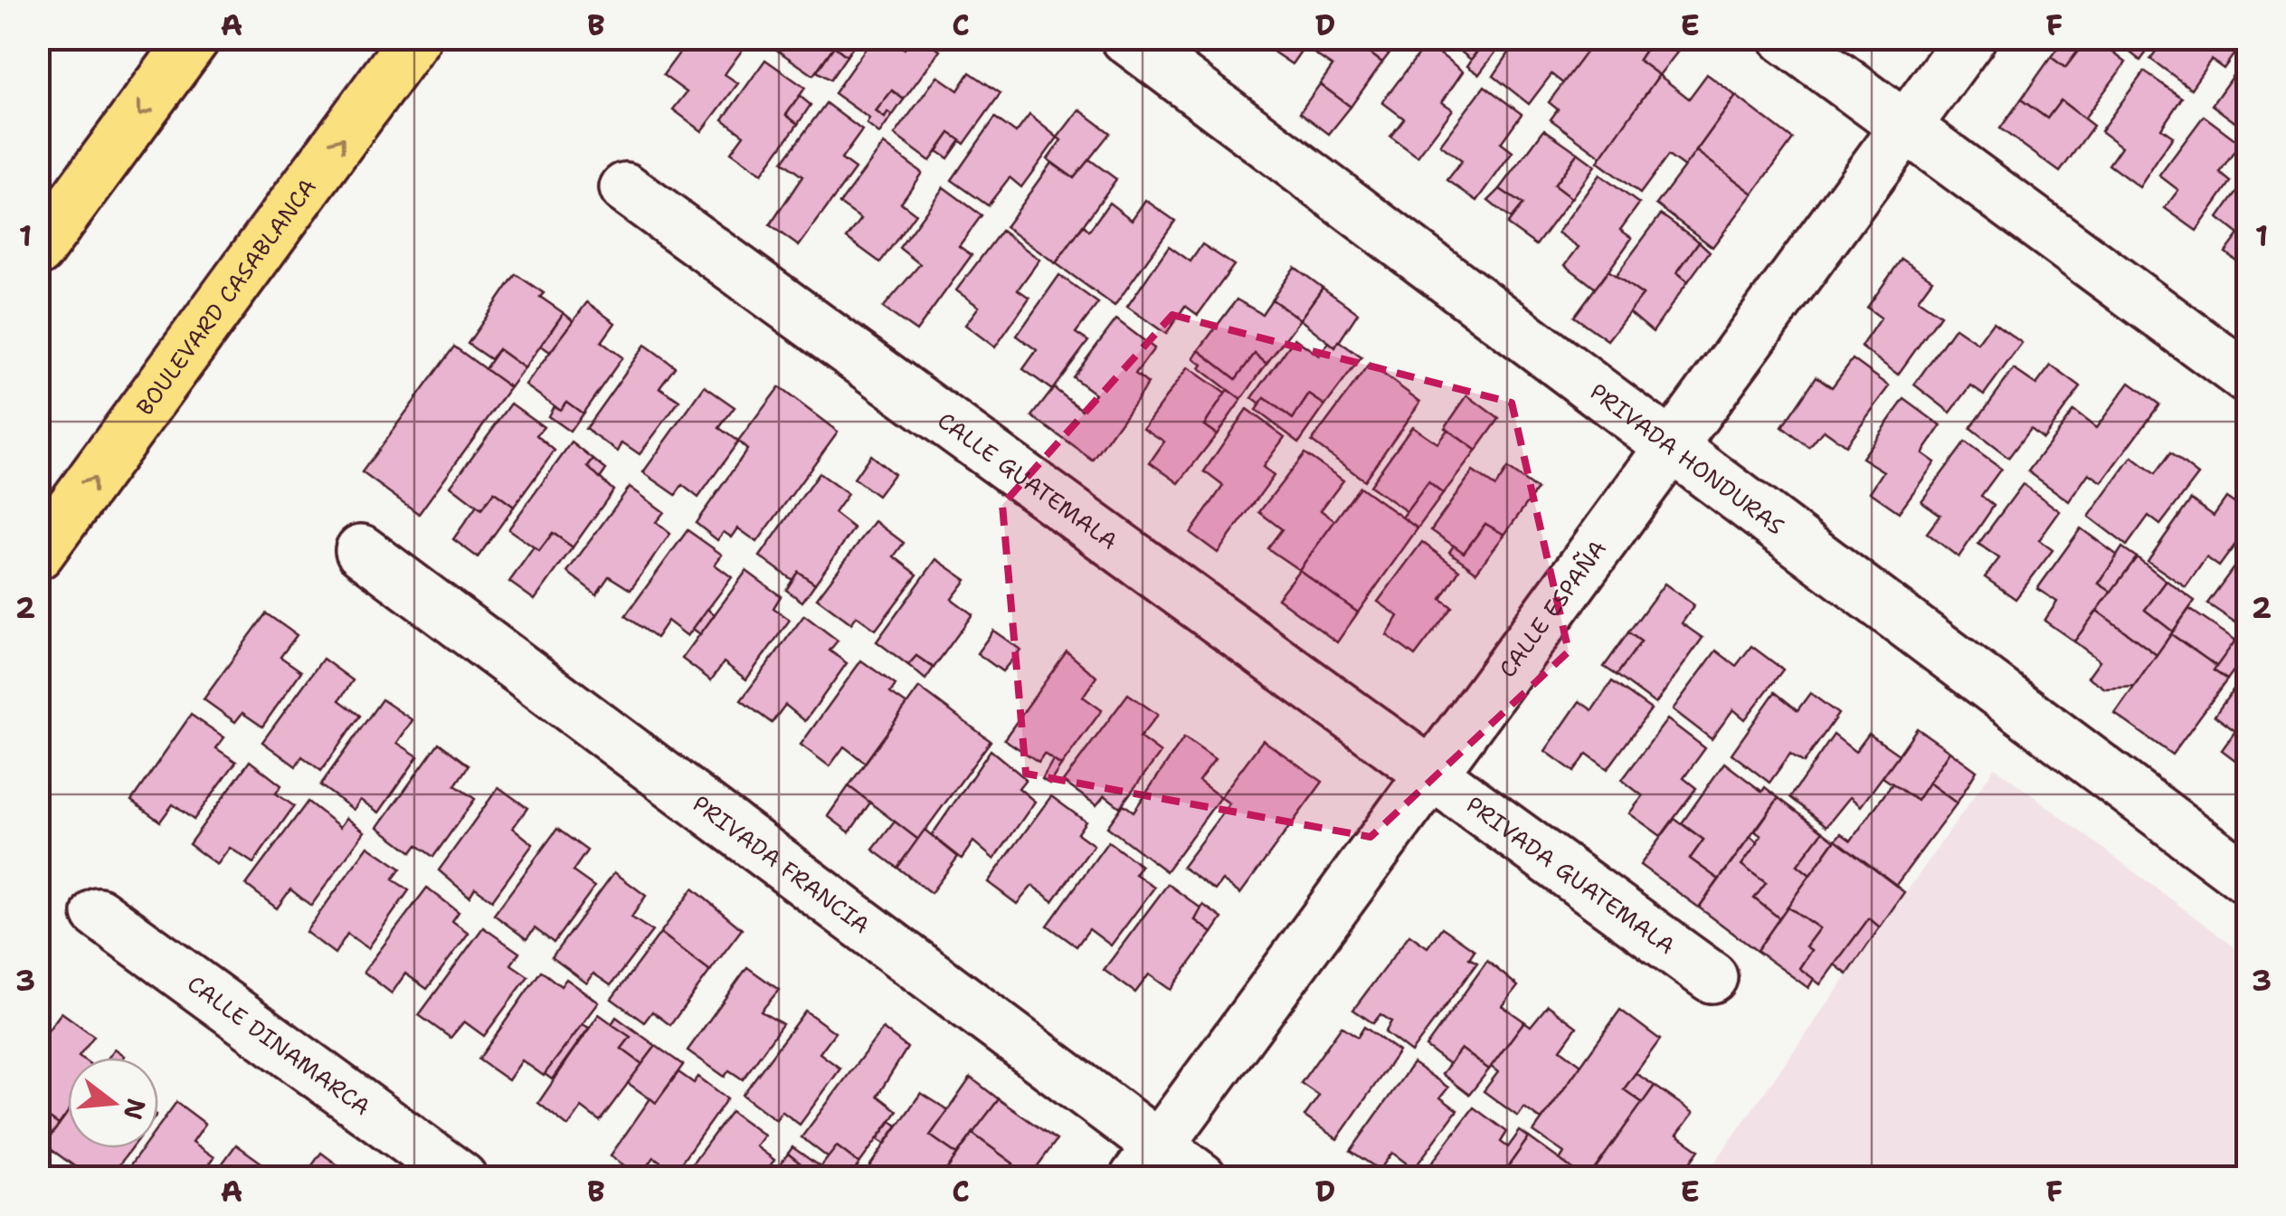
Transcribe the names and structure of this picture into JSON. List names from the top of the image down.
{
  "streets": {
    "main road": ["BOULEVARD CASABLANCA"],
    "street": [
      "PRIVADA HONDURAS",
      "CALLE GUATEMALA",
      "CALLE ESPAÑA",
      "PRIVADA FRANCIA",
      "PRIVADA GUATEMALA",
      "CALLE DINAMARCA"
    ]
  },
  "crossings": [
    ["PRIVADA HONDURAS", "CALLE ESPAÑA"],
    ["CALLE GUATEMALA", "CALLE ESPAÑA"],
    ["CALLE GUATEMALA", "PRIVADA GUATEMALA"],
    ["CALLE ESPAÑA", "PRIVADA FRANCIA"],
    ["CALLE ESPAÑA", "PRIVADA GUATEMALA"]
  ],
  "north": "right",
  "grid": {
    "columns": [
      "A",
      "B",
      "C",
      "D",
      "E",
      "F"
    ],
    "rows": ["1", "2", "3"]
  }
}
